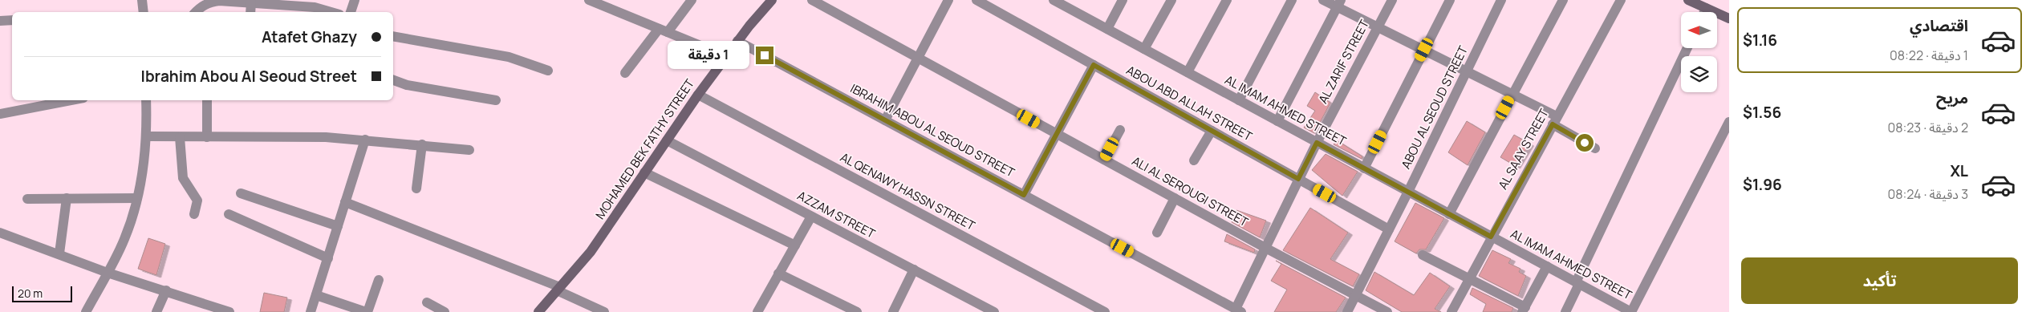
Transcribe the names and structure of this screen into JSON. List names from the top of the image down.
{
  "streets": {
    "street": [
      "AL ZARIF STREET",
      "ABOU ABD ALLAH STREET",
      "ABOU AL SEOUD STREET",
      "AL IMAM AHMED STREET",
      "IBRAHIM ABOU AL SEOUD STREET",
      "MOHAMED BEK FATHY STREET",
      "AL SAAY STREET",
      "AL QENAWY HASSN STREET",
      "ALI AL SEROUGI STREET",
      "AZZAM STREET"
    ]
  },
  "crossings": [
    ["AL ZARIF STREET", "ABOU ABD ALLAH STREET"],
    ["AL ZARIF STREET", "AL IMAM AHMED STREET"],
    ["AL ZARIF STREET", "IBRAHIM ABOU AL SEOUD STREET"],
    ["AL ZARIF STREET", "ALI AL SEROUGI STREET"],
    ["ABOU ABD ALLAH STREET", "ABOU AL SEOUD STREET"],
    ["ABOU AL SEOUD STREET", "AL IMAM AHMED STREET"],
    ["ABOU AL SEOUD STREET", "ALI AL SEROUGI STREET"],
    ["AL IMAM AHMED STREET", "AL SAAY STREET"],
    ["IBRAHIM ABOU AL SEOUD STREET", "MOHAMED BEK FATHY STREET"],
    ["MOHAMED BEK FATHY STREET", "AL QENAWY HASSN STREET"],
    ["MOHAMED BEK FATHY STREET", "AZZAM STREET"]
  ],
  "scale_bar": "20 m",
  "north": "left",
  "page": {
    "list": [
      {
        "name": "اقتصادي",
        "note": "1 دقيقة · 08:22",
        "value": "$1.16"
      },
      {
        "name": "مريح",
        "note": "2 دقيقة · 08:23",
        "value": "$1.56"
      },
      {
        "name": "XL",
        "note": "3 دقيقة · 08:24",
        "value": "$1.96"
      }
    ],
    "banner": ["Atafet Ghazy", "Ibrahim Abou Al Seoud Street"],
    "bubble": "1 دقيقة",
    "buttons": "تأكيد",
    "scale": "20 m"
  }
}
